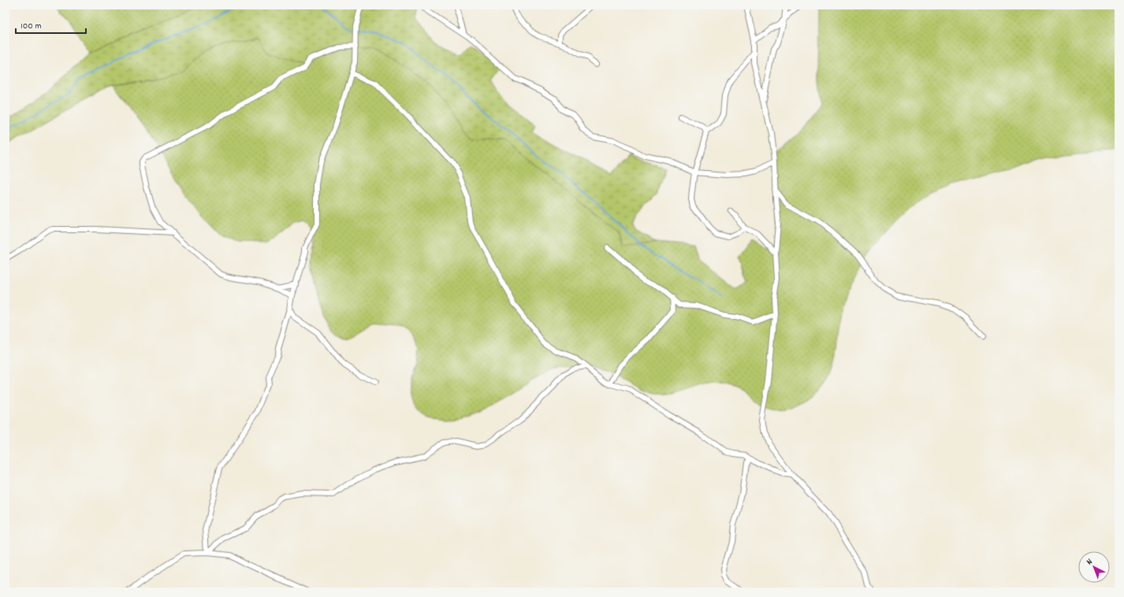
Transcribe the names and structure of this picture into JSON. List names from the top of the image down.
{
  "scale_bar": "100 m",
  "north": "top left"
}
